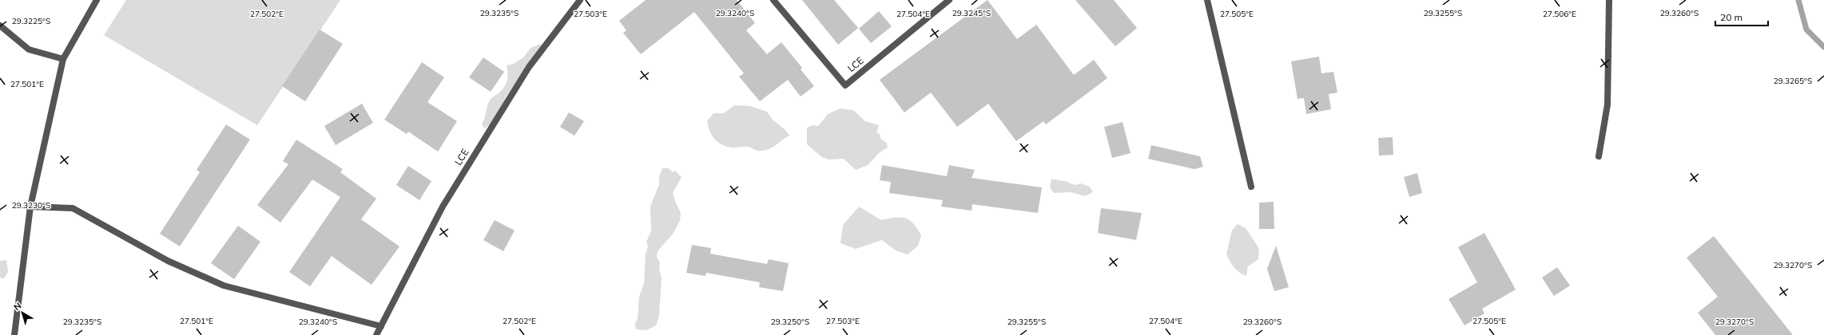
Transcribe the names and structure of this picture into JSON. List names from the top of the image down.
{
  "streets": {
    "street": ["LCE"]
  },
  "scale_bar": "20 m",
  "north": "top left",
  "coordinates": [
    "29.3235°S",
    "29.3240°S",
    "29.3245°S",
    "29.3255°S",
    "29.3260°S",
    "27.502°E",
    "27.505°E",
    "27.503°E",
    "27.504°E",
    "27.506°E",
    "29.3225°S",
    "29.3265°S",
    "27.501°E",
    "29.3230°S",
    "29.3270°S",
    "29.3250°S"
  ]
}
